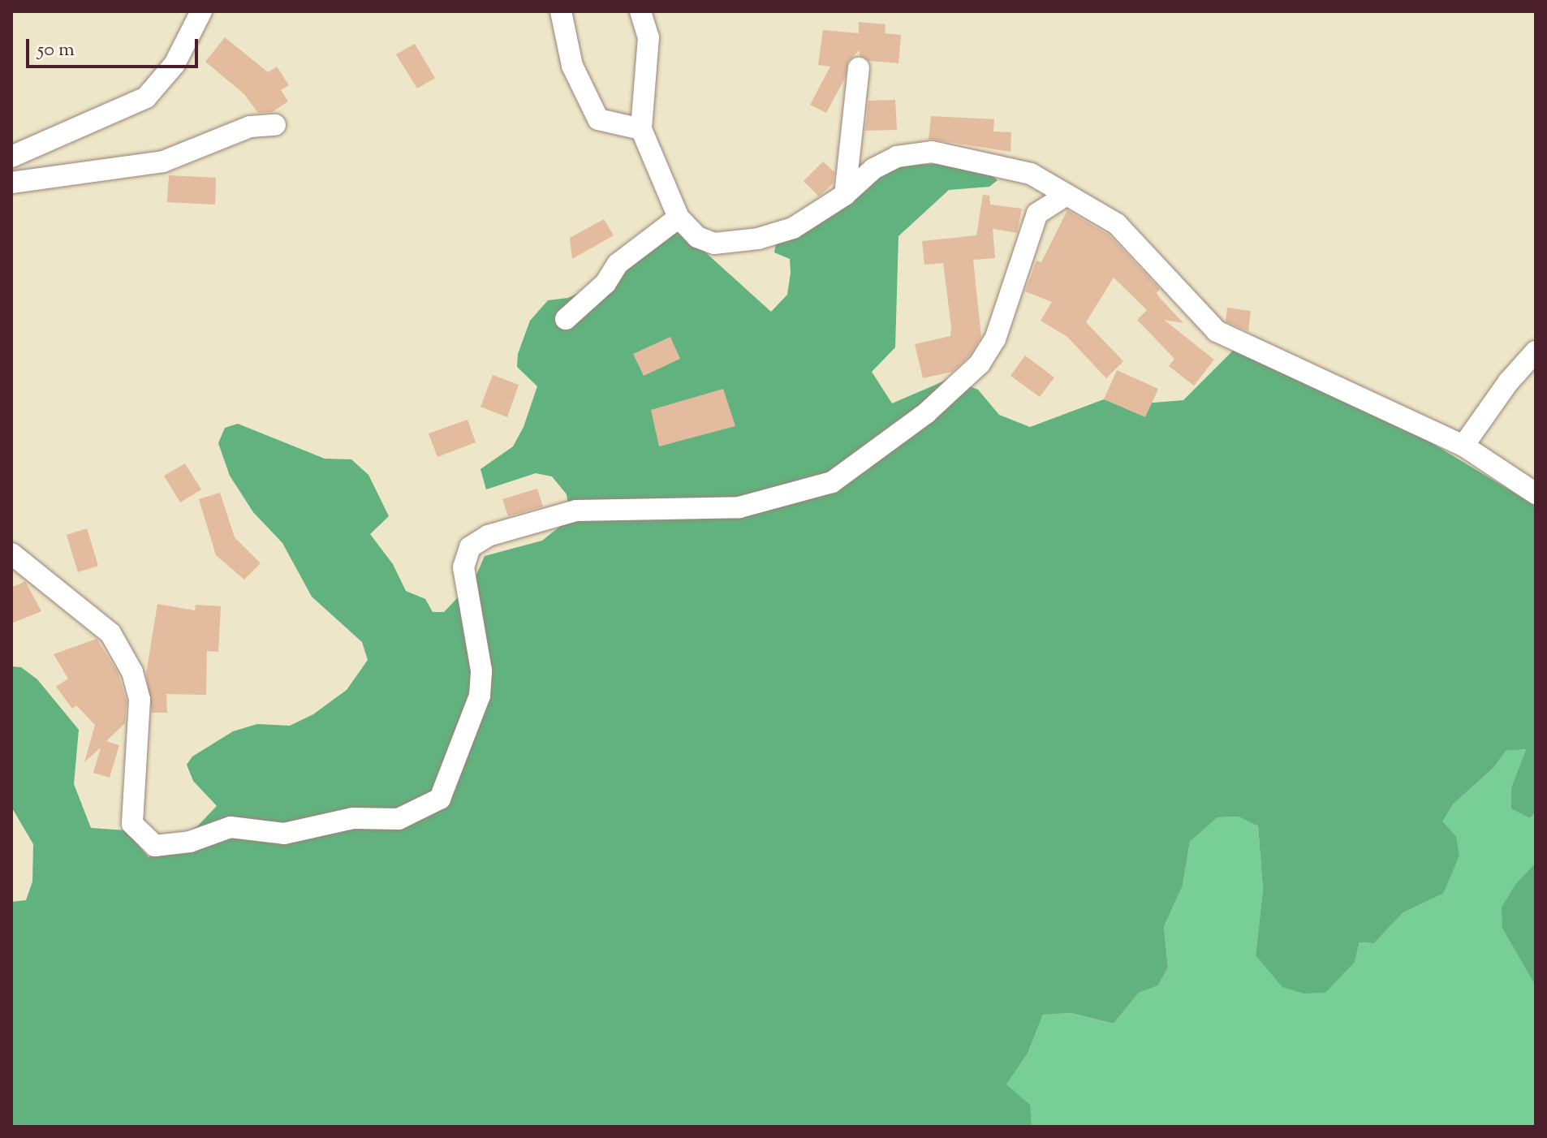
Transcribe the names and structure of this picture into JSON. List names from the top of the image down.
{
  "scale_bar": "50 m"
}
